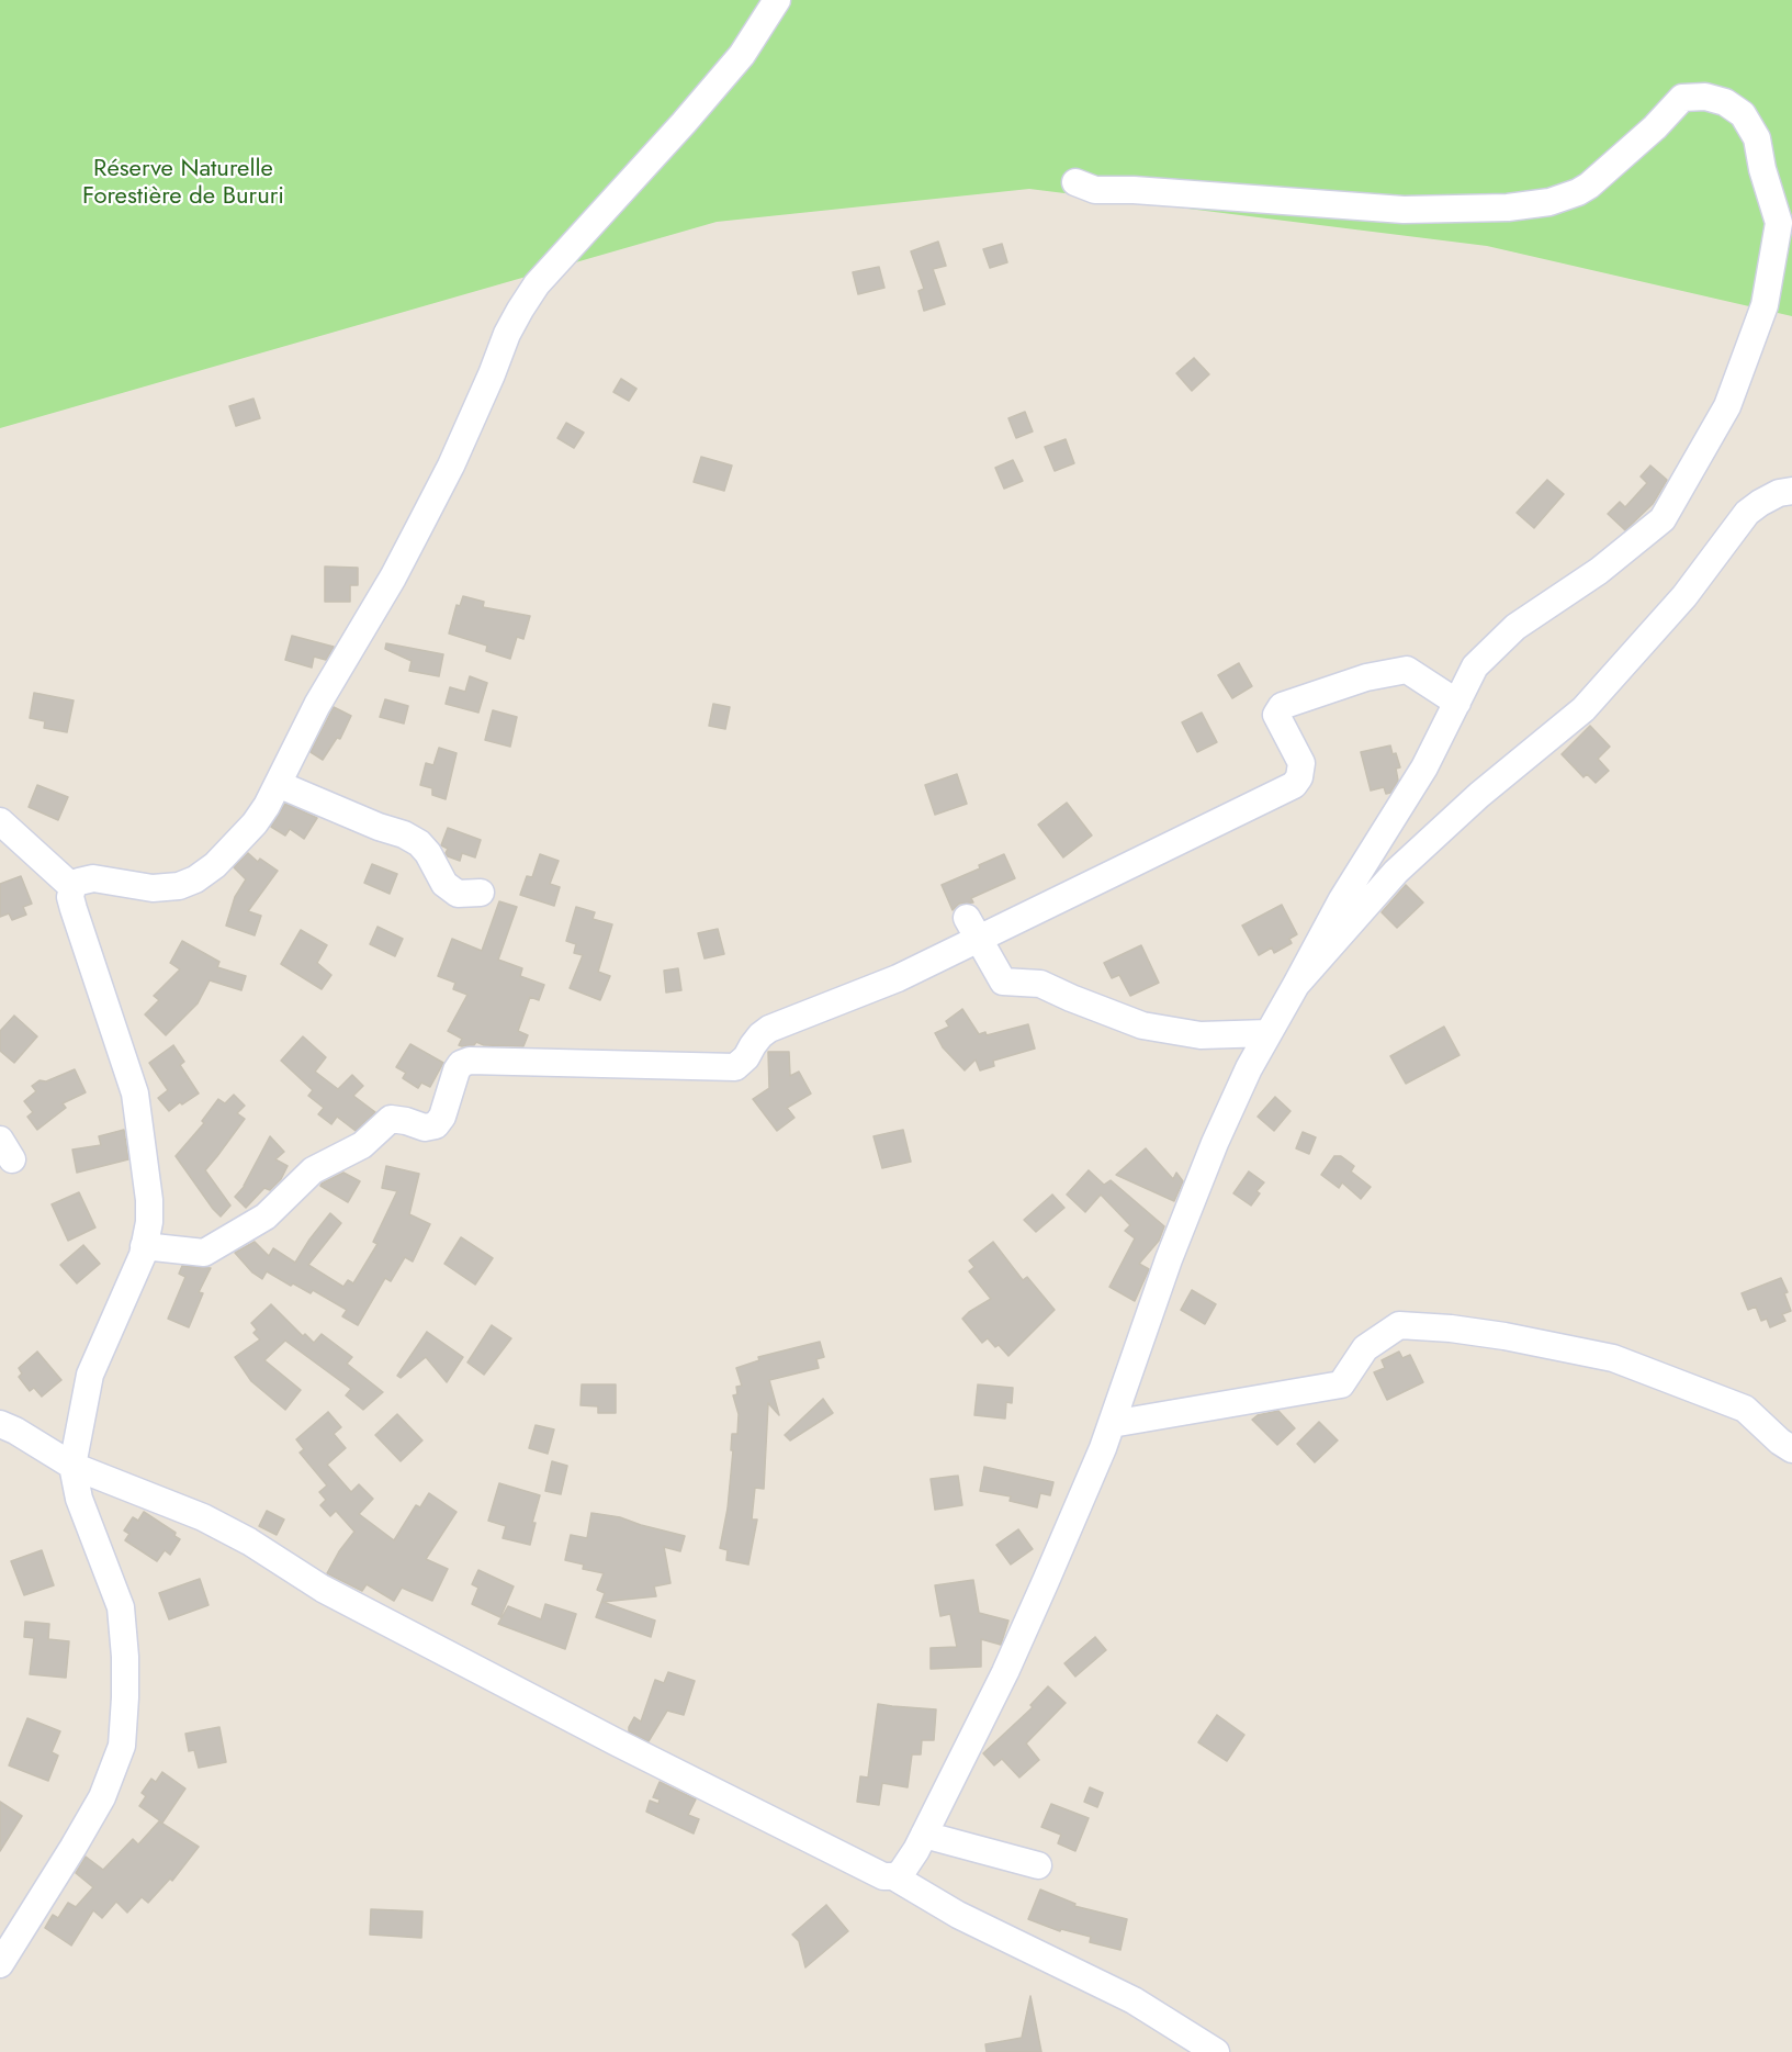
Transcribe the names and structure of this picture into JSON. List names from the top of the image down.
{
  "parks": ["Réserve Naturelle Forestière de Bururi"]
}
